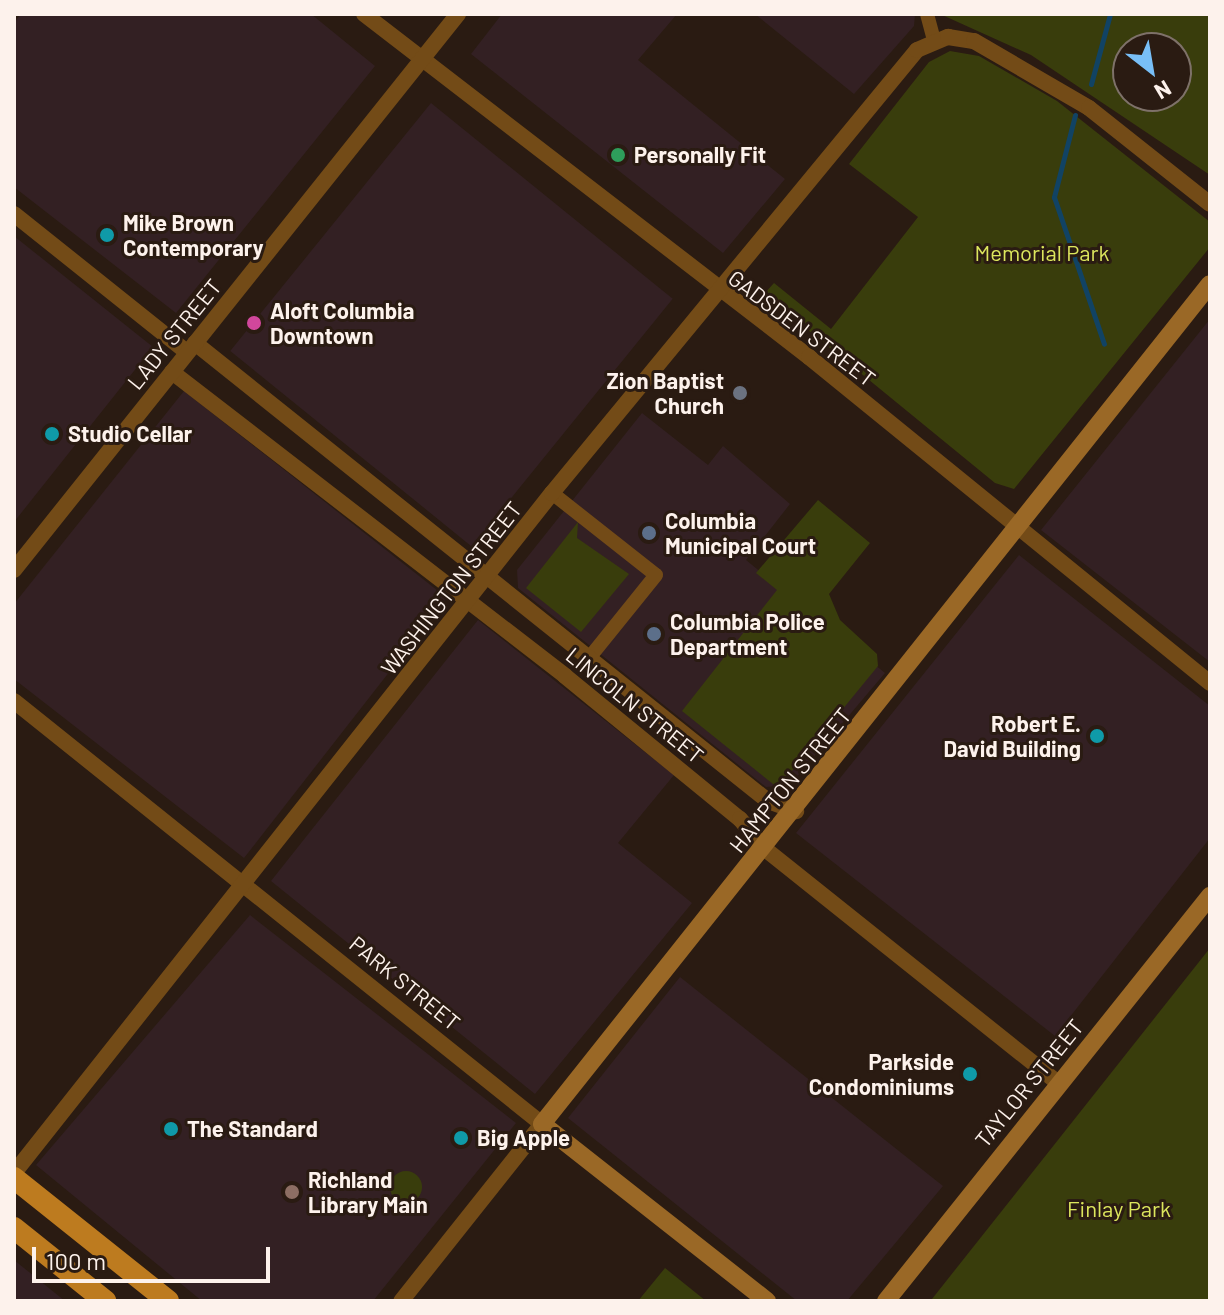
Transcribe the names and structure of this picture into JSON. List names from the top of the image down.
{
  "streets": {
    "main road": ["HAMPTON STREET", "PARK STREET", "TAYLOR STREET"],
    "street": [
      "GADSDEN STREET",
      "LADY STREET",
      "WASHINGTON STREET",
      "LINCOLN STREET"
    ]
  },
  "crossings": [
    ["GADSDEN STREET", "LADY STREET"],
    ["GADSDEN STREET", "WASHINGTON STREET"],
    ["GADSDEN STREET", "HAMPTON STREET"],
    ["LADY STREET", "LINCOLN STREET"],
    ["WASHINGTON STREET", "LINCOLN STREET"],
    ["WASHINGTON STREET", "PARK STREET"],
    ["LINCOLN STREET", "HAMPTON STREET"],
    ["LINCOLN STREET", "TAYLOR STREET"],
    ["HAMPTON STREET", "PARK STREET"]
  ],
  "parks": ["Memorial Park", "Finlay Park"],
  "places": [
    "Personally Fit",
    "Mike Brown Contemporary",
    "Aloft Columbia Downtown",
    "Zion Baptist Church",
    "Studio Cellar",
    "Columbia Municipal Court",
    "Columbia Police Department",
    "Robert E. David Building",
    "Parkside Condominiums",
    "The Standard",
    "Big Apple",
    "Richland Library Main"
  ],
  "scale_bar": "100 m",
  "north": "bottom right"
}
